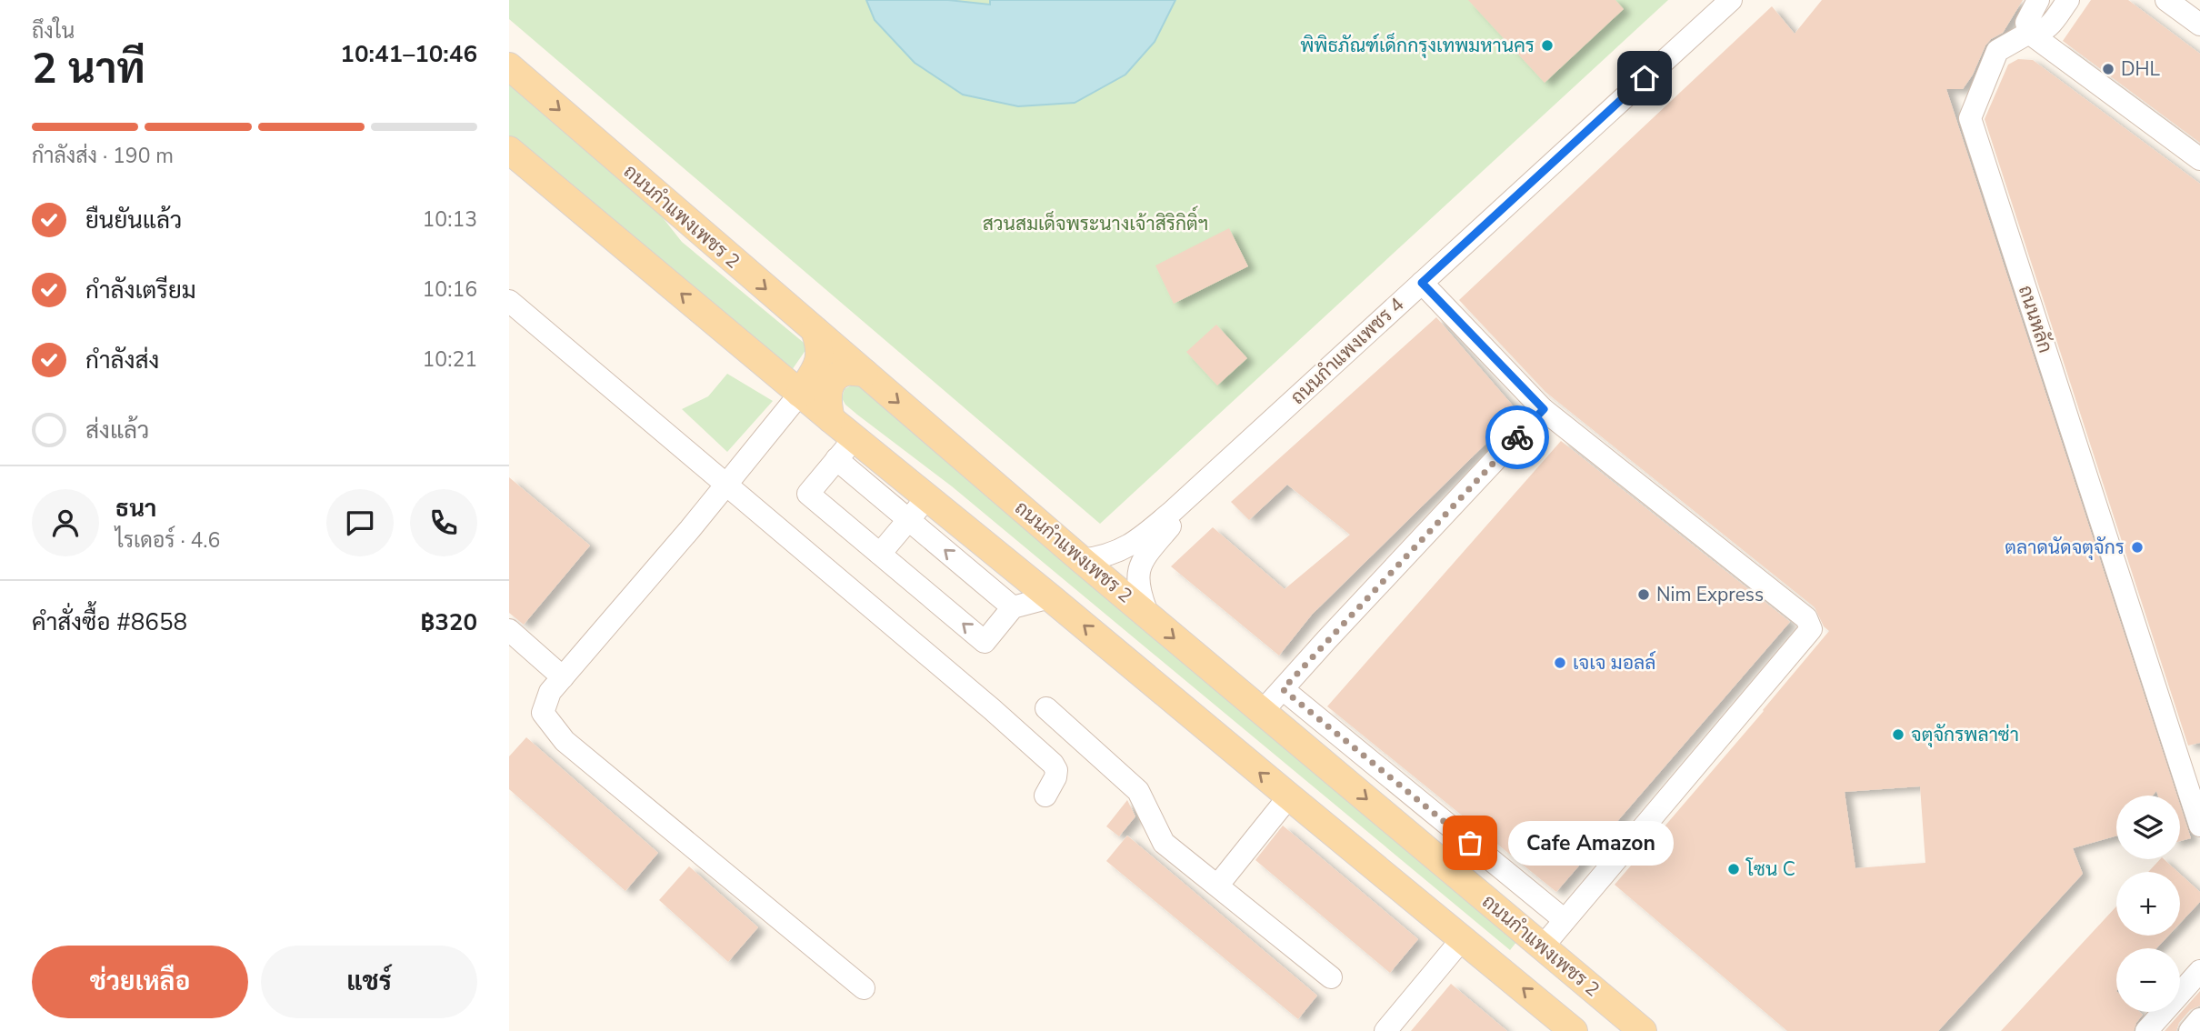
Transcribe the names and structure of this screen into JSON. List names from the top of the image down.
{
  "streets": {
    "main road": ["ถนนกำแพงเพชร 2"],
    "street": ["ถนนหลัก", "ถนนกำแพงเพชร 4"]
  },
  "crossings": [
    ["ถนนกำแพงเพชร 2", "ถนนกำแพงเพชร 4"]
  ],
  "parks": ["สวนสมเด็จพระนางเจ้าสิริกิติ์ฯ"],
  "places": [
    "พิพิธภัณฑ์เด็กกรุงเทพมหานคร",
    "DHL",
    "ตลาดนัดจตุจักร",
    "Nim Express",
    "เจเจ มอลล์",
    "จตุจักรพลาซ่า",
    "Cafe Amazon",
    "โซน C"
  ],
  "page": {
    "heading": ["2 นาที", "ถึงใน", "10:41–10:46"],
    "panel": [
      "ธนา",
      "ไรเดอร์ · 4.6",
      "คำสั่งซื้อ #8658",
      "฿320"
    ],
    "bar": "กำลังส่ง · 190 m",
    "list": [
      ["ยืนยันแล้ว", "10:13"],
      ["กำลังเตรียม", "10:16"],
      ["กำลังส่ง", "10:21"],
      "ส่งแล้ว"
    ],
    "map_buttons": ["+", "−"],
    "bubble": "Cafe Amazon",
    "buttons": ["ช่วยเหลือ", "แชร์"]
  }
}
